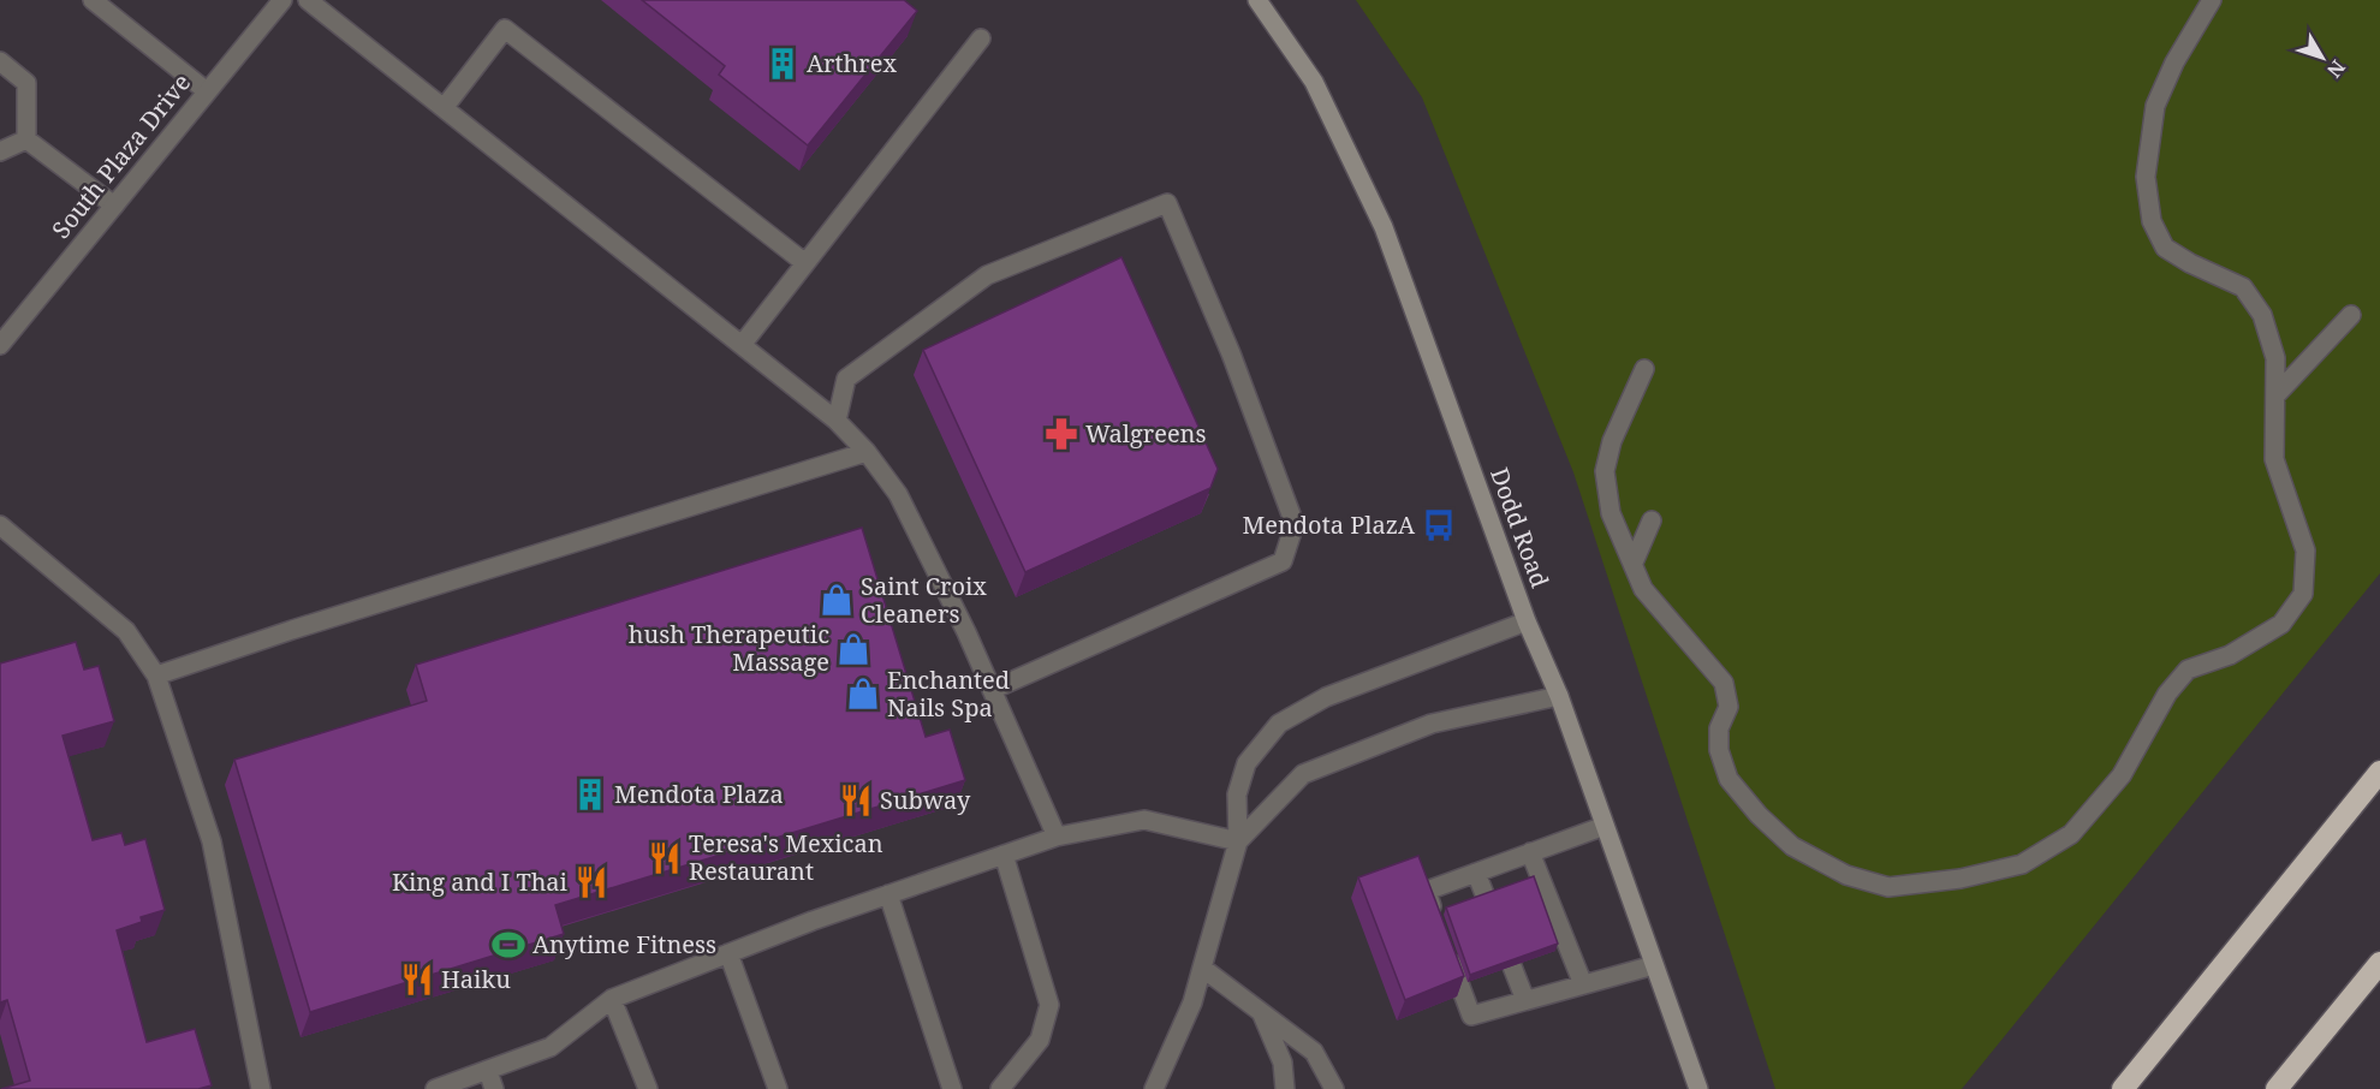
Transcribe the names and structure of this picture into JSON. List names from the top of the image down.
{
  "streets": {
    "main road": ["Dodd Road"],
    "street": ["South Plaza Drive"]
  },
  "places": {
    "building": ["Arthrex", "Mendota Plaza"],
    "pharmacy": ["Walgreens"],
    "bus stop": ["Mendota PlazA"],
    "shop": ["Saint Croix Cleaners", "hush Therapeutic Massage", "Enchanted Nails Spa"],
    "restaurant": [
      "Subway",
      "Teresa's Mexican Restaurant",
      "King and I Thai",
      "Haiku"
    ],
    "sports": ["Anytime Fitness"]
  },
  "north": "bottom right"
}
